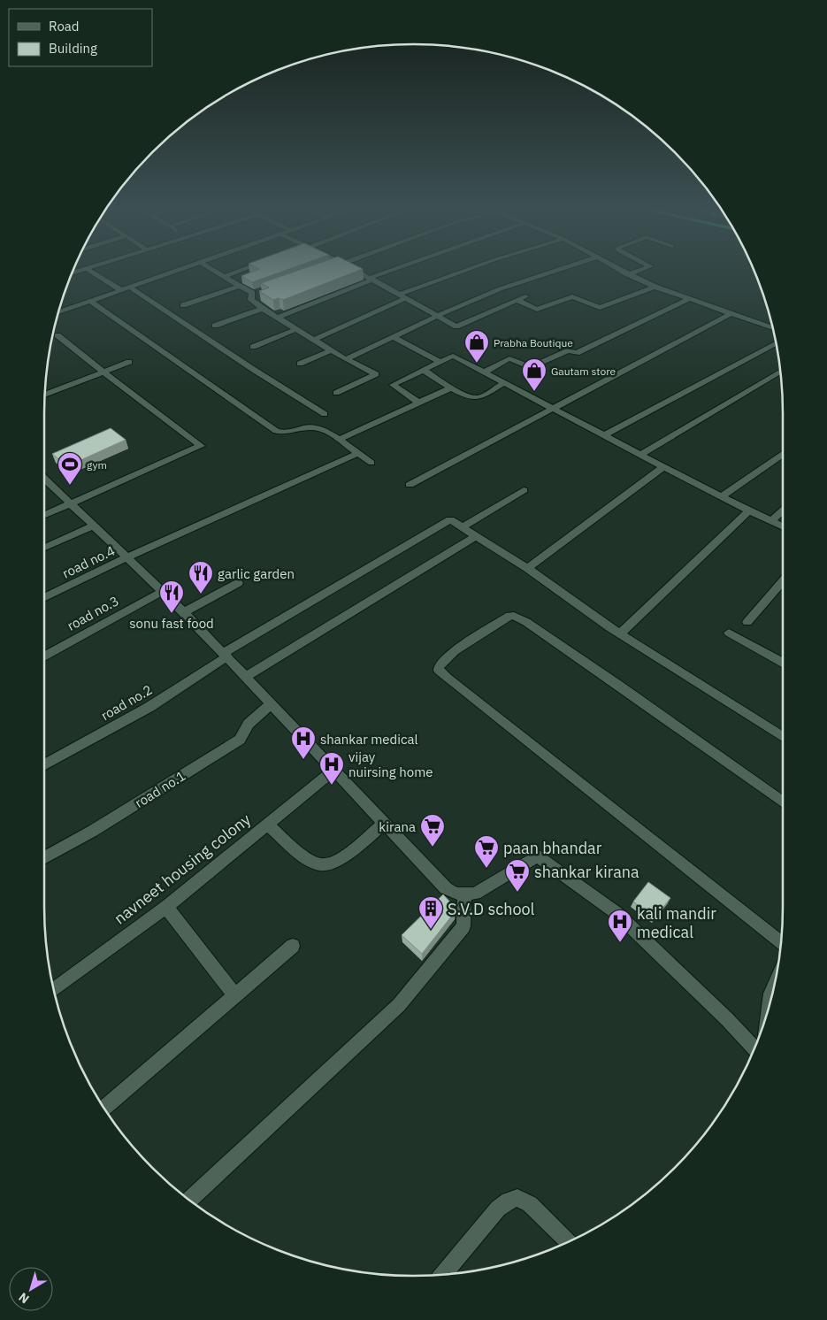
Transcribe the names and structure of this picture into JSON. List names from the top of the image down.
{
  "streets": {
    "street": [
      "road no.4",
      "road no.3",
      "road no.2",
      "road no.1",
      "navneet housing colony"
    ]
  },
  "places": {
    "shop": ["Prabha Boutique", "Gautam store"],
    "sports": ["gym"],
    "restaurant": ["garlic garden", "sonu fast food"],
    "hospital": ["shankar medical", "vijay nuirsing home", "kali mandir medical"],
    "supermarket": ["kirana", "paan bhandar", "shankar kirana"],
    "building": ["S.V.D school"]
  },
  "legend": ["Road", "Building"],
  "north": "bottom left"
}
